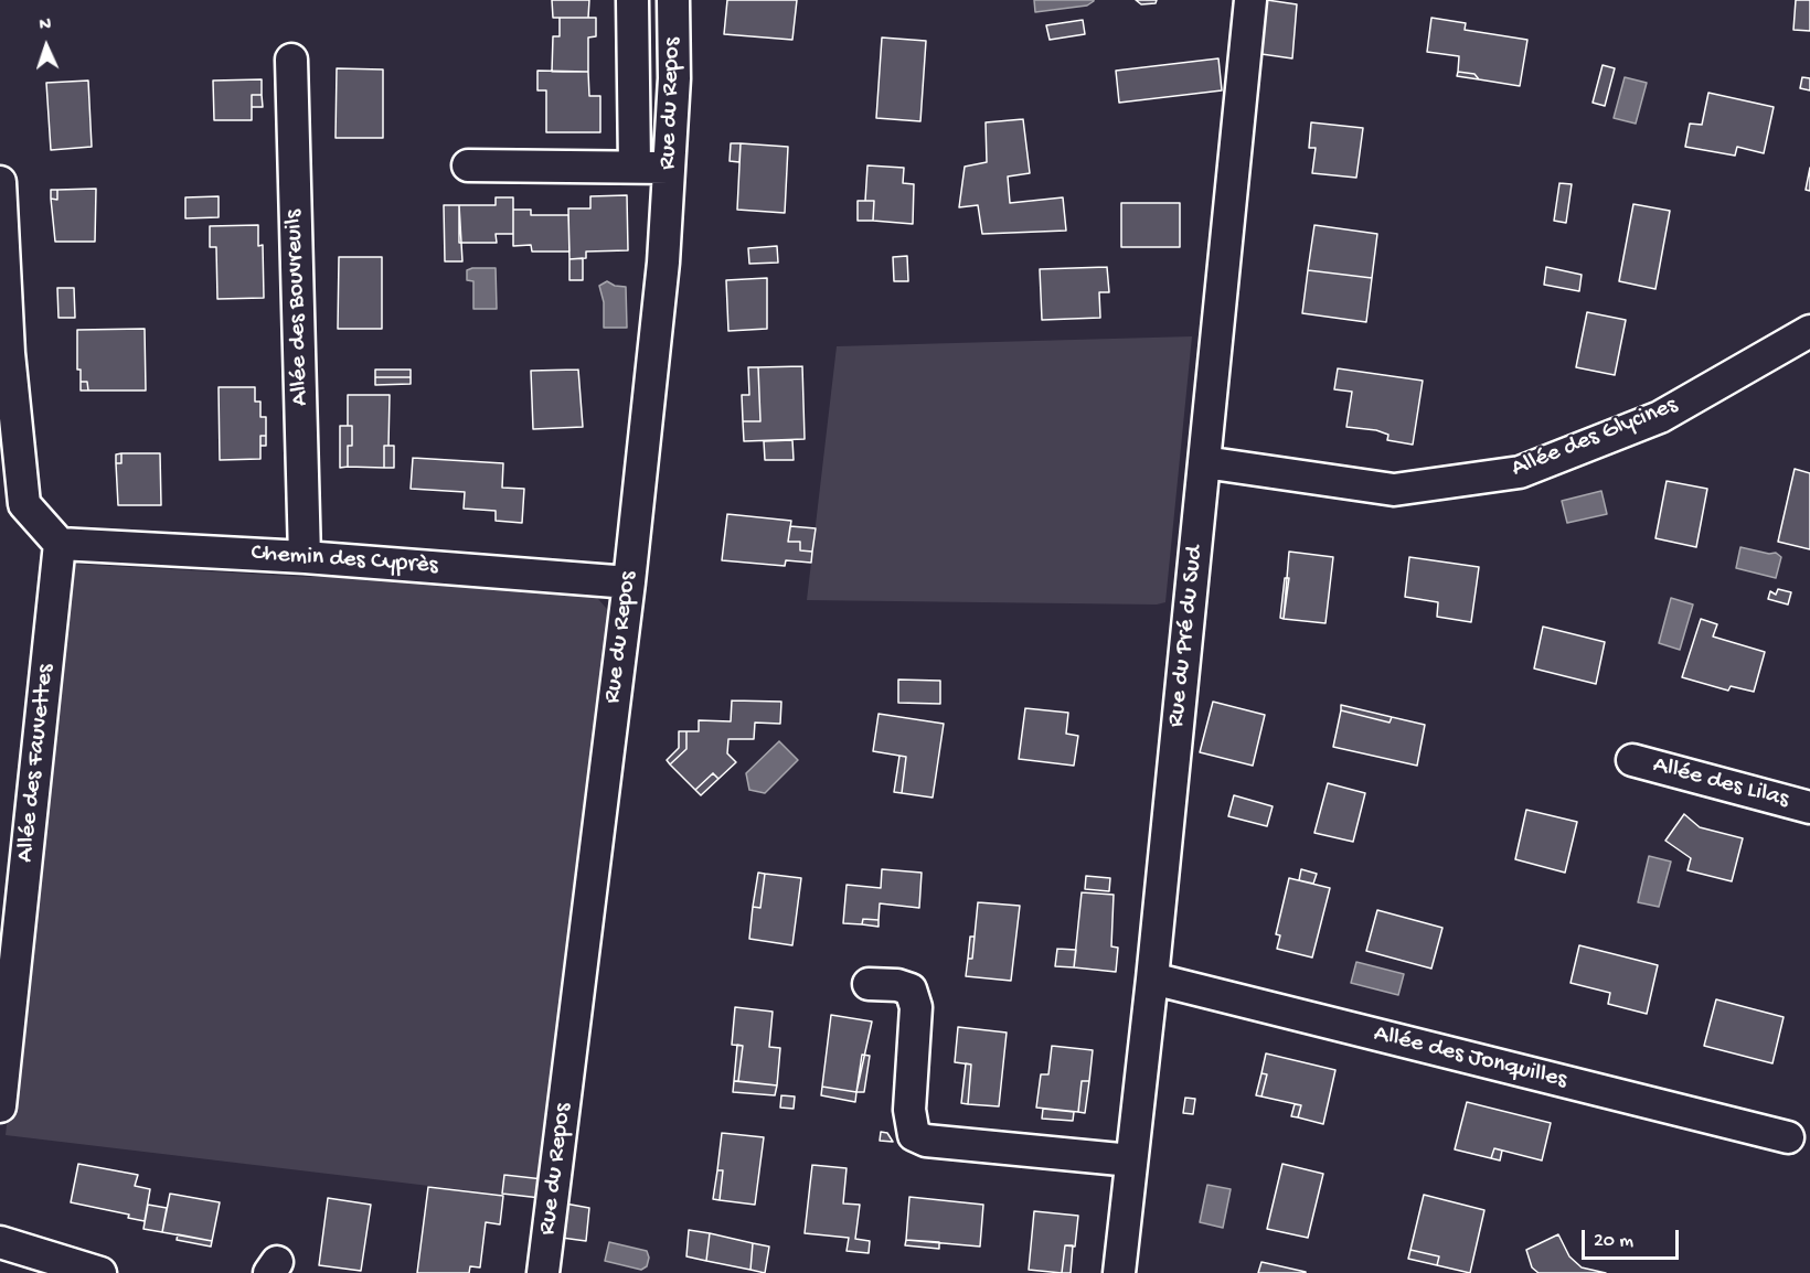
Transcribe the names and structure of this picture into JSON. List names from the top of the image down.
{
  "streets": {
    "street": [
      "Rue du Repos",
      "Allée des Bouvreuils",
      "Allée des Glycines",
      "Chemin des Cyprès",
      "Rue du Pré du Sud",
      "Allée des Fauvettes",
      "Allée des Lilas",
      "Allée des Jonquilles"
    ]
  },
  "crossings": [
    ["Rue du Repos", "Chemin des Cyprès"],
    ["Allée des Bouvreuils", "Chemin des Cyprès"],
    ["Allée des Glycines", "Rue du Pré du Sud"],
    ["Chemin des Cyprès", "Allée des Fauvettes"],
    ["Rue du Pré du Sud", "Allée des Jonquilles"]
  ],
  "scale_bar": "20 m",
  "north": "top"
}
